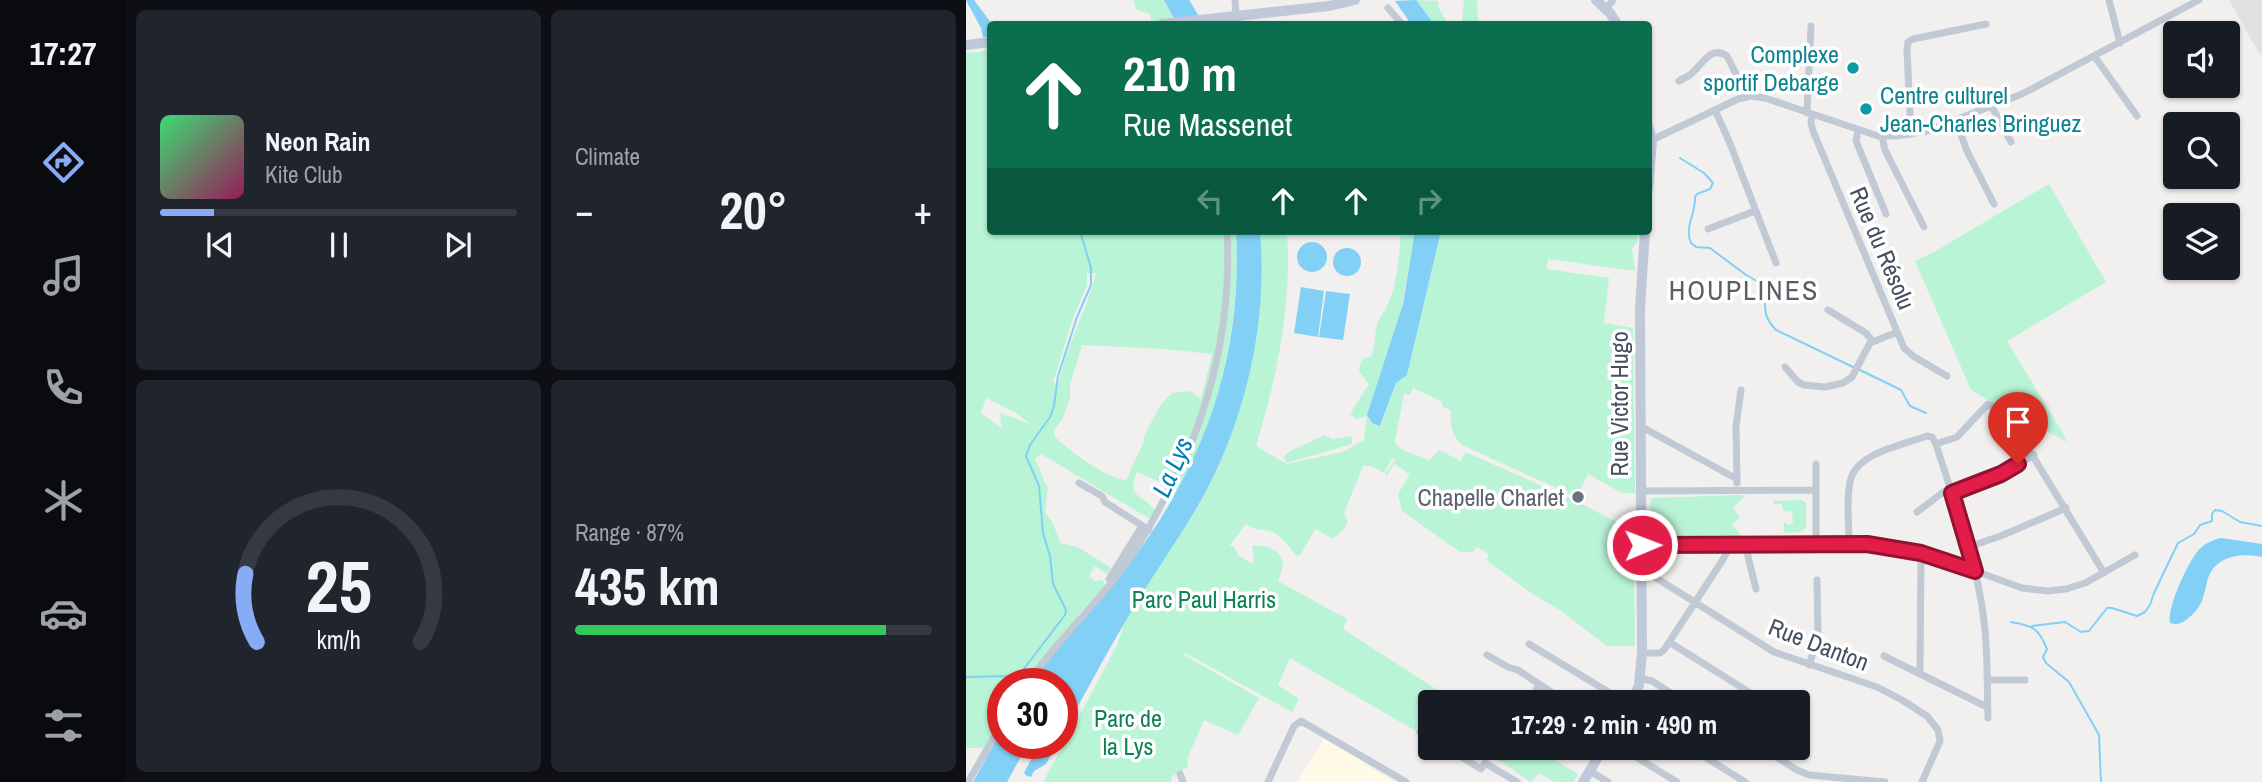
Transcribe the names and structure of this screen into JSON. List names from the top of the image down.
{
  "streets": {
    "main road": ["Rue Victor Hugo"],
    "street": ["Rue du Résolu", "Rue Danton"]
  },
  "crossings": [
    ["Rue Victor Hugo", "Rue Danton"]
  ],
  "districts": ["HOUPLINES"],
  "water": ["La Lys"],
  "parks": ["Parc Paul Harris", "Parc de la Lys"],
  "places": ["Complexe sportif Debarge", "Centre culturel Jean-Charles Bringuez", "Chapelle Charlet"],
  "page": {
    "tabs": "17:27",
    "tile": [
      "Climate",
      ["Range · 87%", "435 km"]
    ],
    "turn": ["210 m", "Rue Massenet"],
    "song": ["Neon Rain", "Kite Club"],
    "heat": ["−", "20°", "+"],
    "limit": "30",
    "trip": "17:29 · 2 min · 490 m",
    "gauge": ["25", "km/h"]
  }
}
